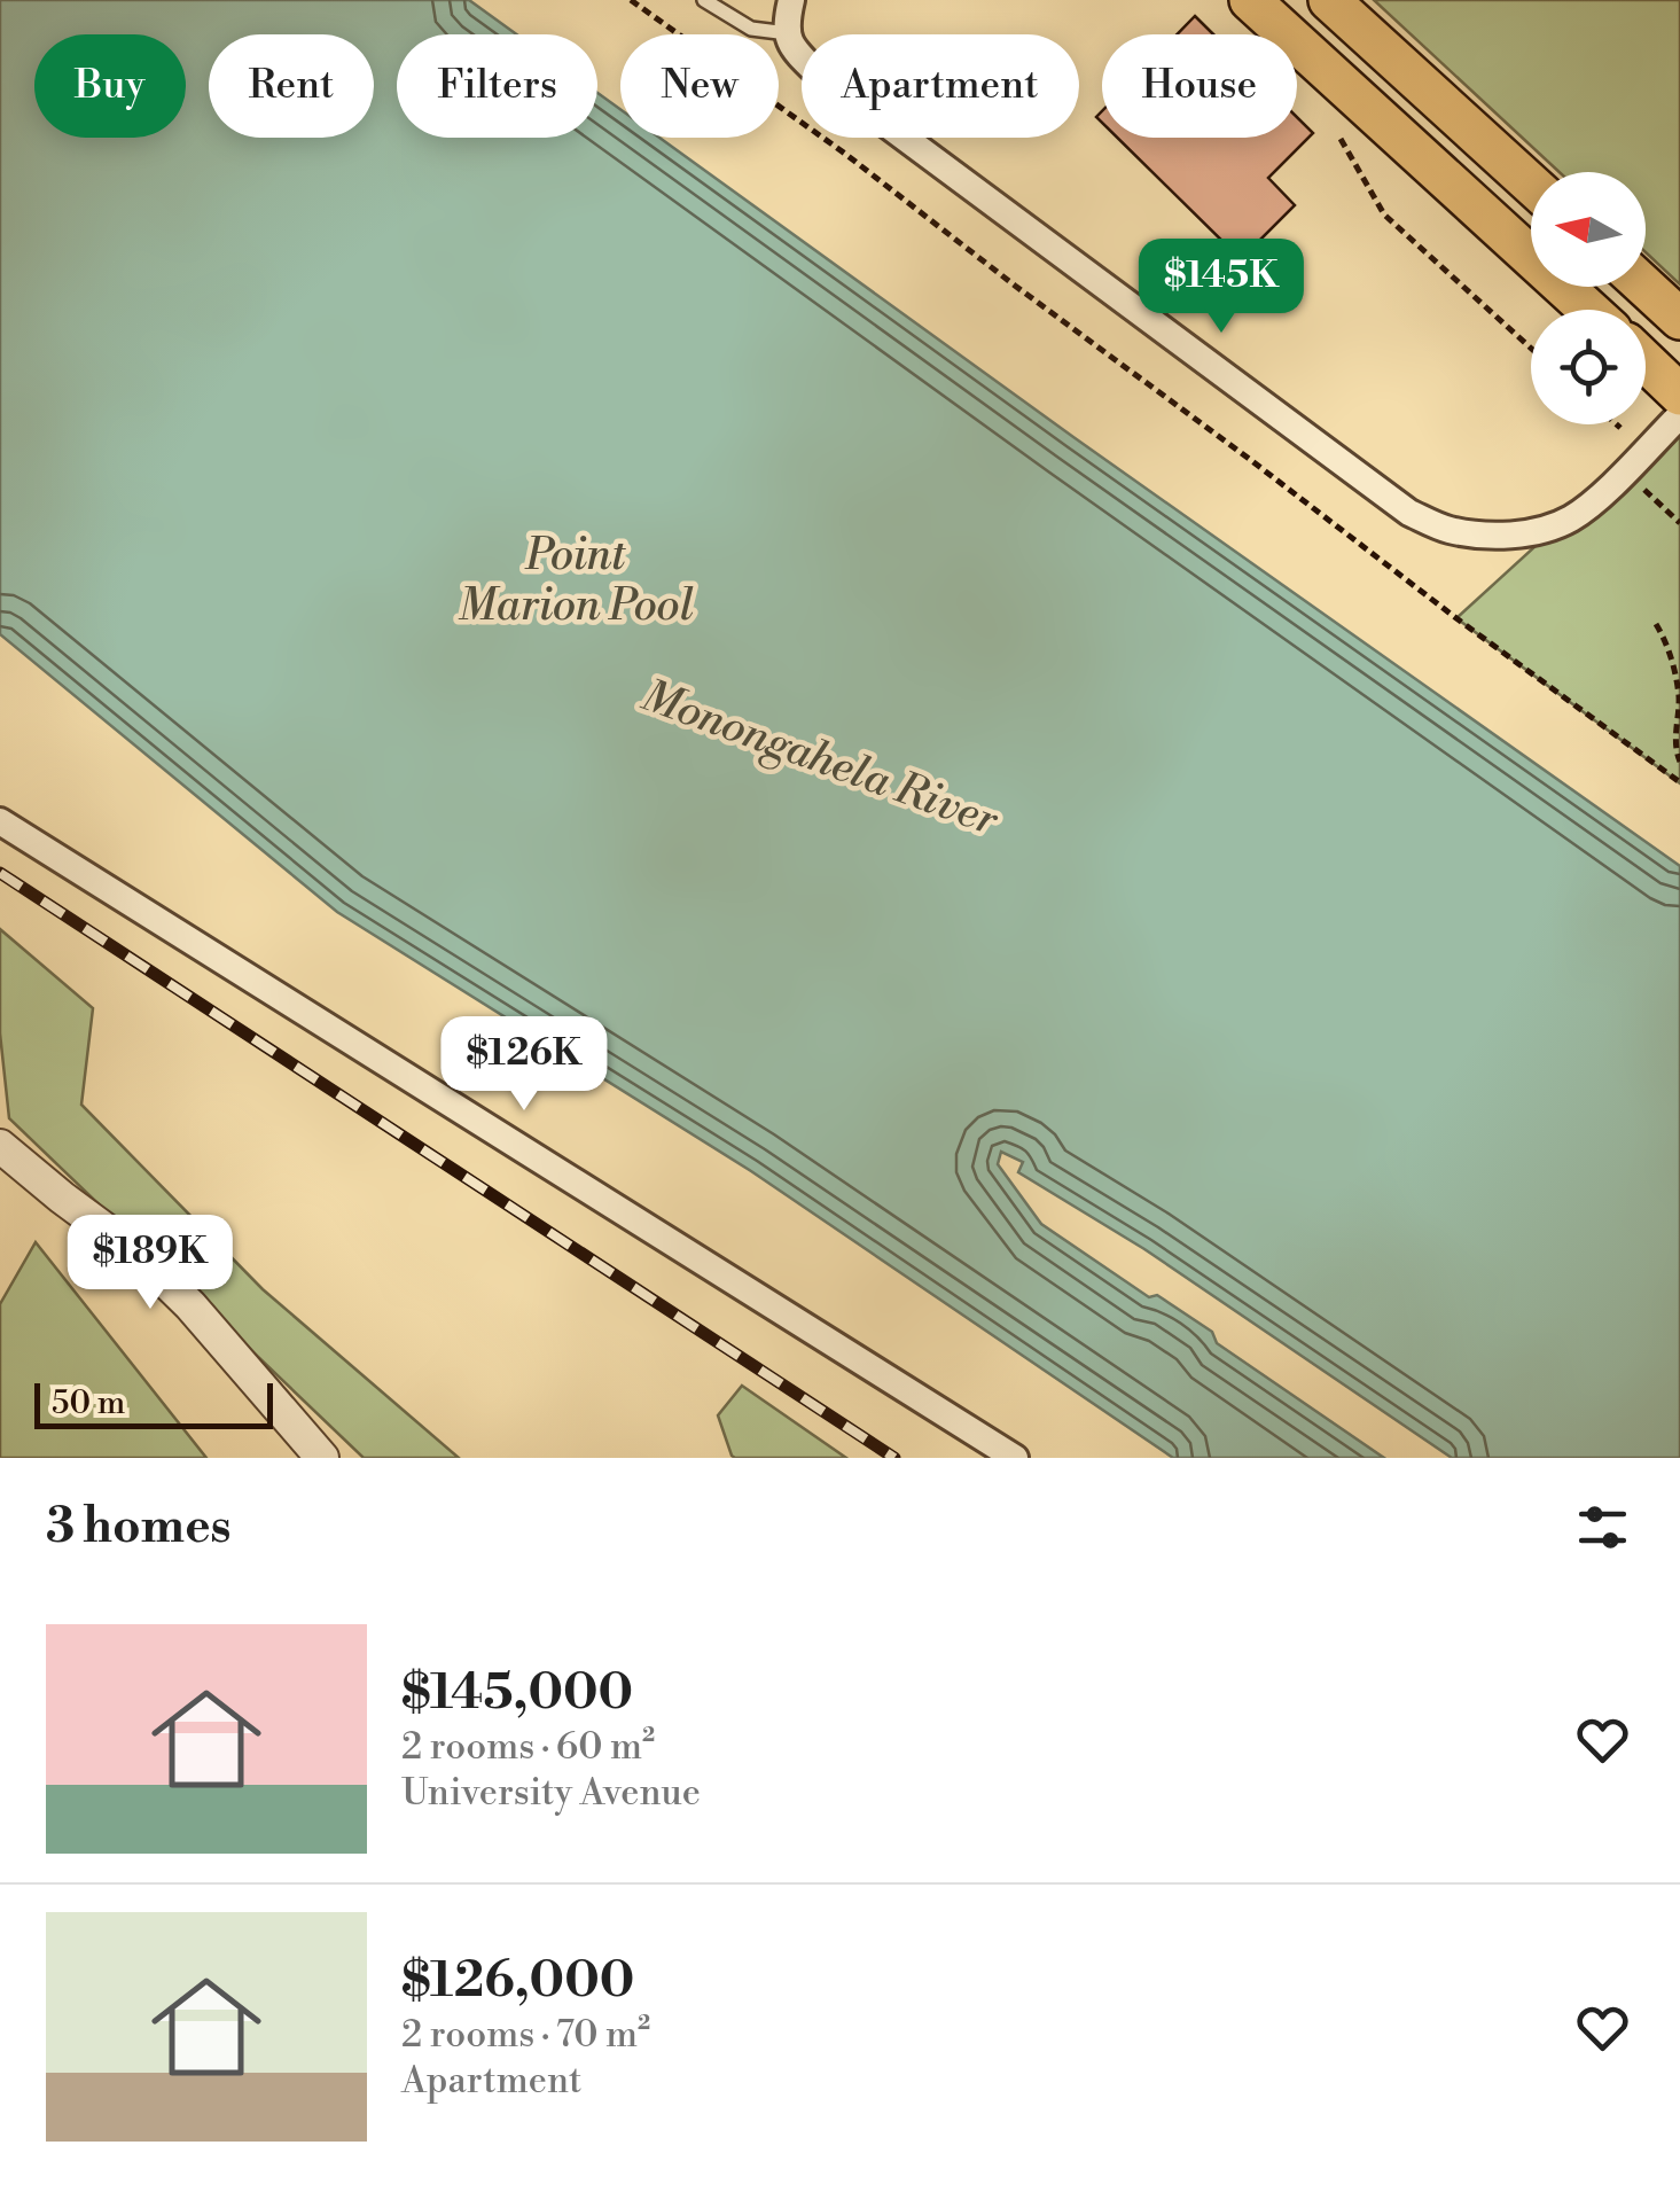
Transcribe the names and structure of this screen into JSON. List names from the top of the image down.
{
  "water": ["Point Marion Pool", "Monongahela River"],
  "scale_bar": "50 m",
  "north": "left",
  "page": {
    "chip": [
      "Buy",
      "Rent",
      "Filters",
      "New",
      "Apartment",
      "House"
    ],
    "price": ["$145K", "$126K", "$189K"],
    "scale": "50 m",
    "heading": "3 homes",
    "list": [
      {
        "name": "$145,000",
        "note": "2 rooms · 60 m² · University Avenue"
      },
      {
        "name": "$126,000",
        "note": "2 rooms · 70 m² · Apartment"
      }
    ]
  }
}
